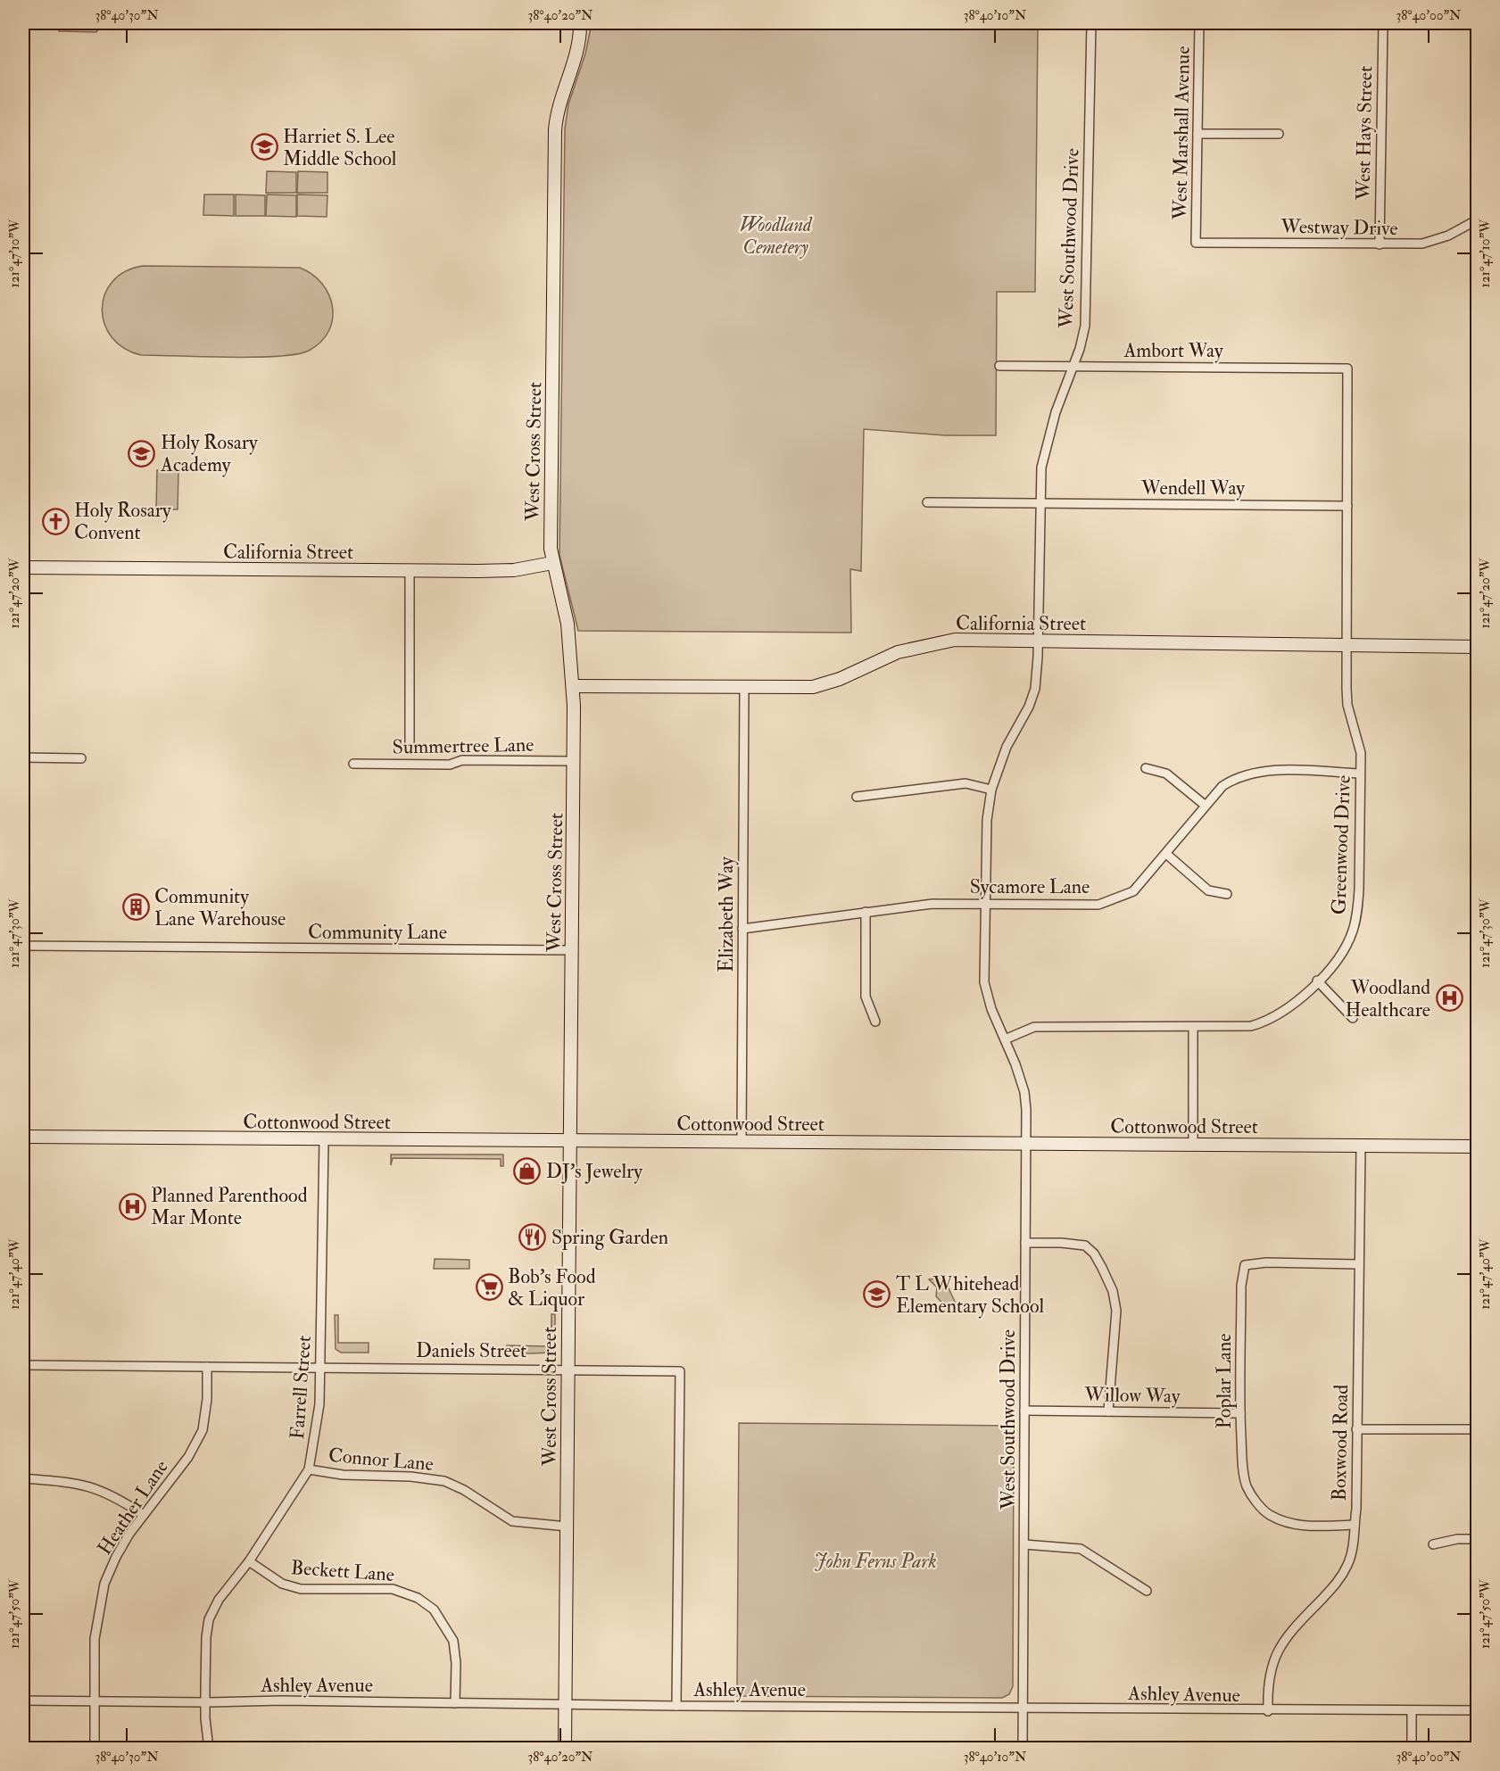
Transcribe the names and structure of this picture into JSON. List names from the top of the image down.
{
  "streets": {
    "street": [
      "West Marshall Avenue",
      "West Hays Street",
      "Westway Drive",
      "West Southwood Drive",
      "Ambort Way",
      "West Cross Street",
      "Wendell Way",
      "California Street",
      "Summertree Lane",
      "Greenwood Drive",
      "Sycamore Lane",
      "Elizabeth Way",
      "Community Lane",
      "Cottonwood Street",
      "Daniels Street",
      "Poplar Lane",
      "Farrell Street",
      "Willow Way",
      "Boxwood Road",
      "Connor Lane",
      "Heather Lane",
      "Beckett Lane",
      "Ashley Avenue"
    ]
  },
  "crossings": [
    ["West Marshall Avenue", "Westway Drive"],
    ["West Hays Street", "Westway Drive"],
    ["West Southwood Drive", "Ambort Way"],
    ["West Southwood Drive", "Wendell Way"],
    ["West Southwood Drive", "California Street"],
    ["West Southwood Drive", "Greenwood Drive"],
    ["West Southwood Drive", "Sycamore Lane"],
    ["West Southwood Drive", "Cottonwood Street"],
    ["West Southwood Drive", "Willow Way"],
    ["West Southwood Drive", "Ashley Avenue"],
    ["Ambort Way", "Greenwood Drive"],
    ["West Cross Street", "California Street"],
    ["West Cross Street", "Summertree Lane"],
    ["West Cross Street", "Community Lane"],
    ["West Cross Street", "Cottonwood Street"],
    ["West Cross Street", "Daniels Street"],
    ["West Cross Street", "Connor Lane"],
    ["West Cross Street", "Ashley Avenue"],
    ["Wendell Way", "Greenwood Drive"],
    ["California Street", "Greenwood Drive"],
    ["California Street", "Elizabeth Way"],
    ["Greenwood Drive", "Sycamore Lane"],
    ["Sycamore Lane", "Elizabeth Way"],
    ["Elizabeth Way", "Cottonwood Street"],
    ["Cottonwood Street", "Farrell Street"],
    ["Cottonwood Street", "Boxwood Road"],
    ["Daniels Street", "Farrell Street"],
    ["Daniels Street", "Heather Lane"],
    ["Daniels Street", "Ashley Avenue"],
    ["Poplar Lane", "Willow Way"],
    ["Poplar Lane", "Boxwood Road"],
    ["Farrell Street", "Connor Lane"],
    ["Farrell Street", "Beckett Lane"],
    ["Farrell Street", "Ashley Avenue"],
    ["Boxwood Road", "Ashley Avenue"],
    ["Heather Lane", "Ashley Avenue"],
    ["Beckett Lane", "Ashley Avenue"]
  ],
  "parks": ["Woodland Cemetery", "John Ferns Park"],
  "places": {
    "school or university": ["Harriet S. Lee Middle School", "Holy Rosary Academy", "T L Whitehead Elementary School"],
    "church": ["Holy Rosary Convent"],
    "building": ["Community Lane Warehouse"],
    "hospital": ["Woodland Healthcare", "Planned Parenthood Mar Monte"],
    "shop": ["DJ's Jewelry"],
    "restaurant": ["Spring Garden"],
    "supermarket": ["Bob's Food & Liquor"]
  },
  "coordinates": [
    "38°40'30\"N",
    "38°40'20\"N",
    "38°40'10\"N",
    "38°40'00\"N",
    "121°47'10\"W",
    "121°47'20\"W",
    "121°47'30\"W",
    "121°47'40\"W",
    "121°47'50\"W"
  ]
}
